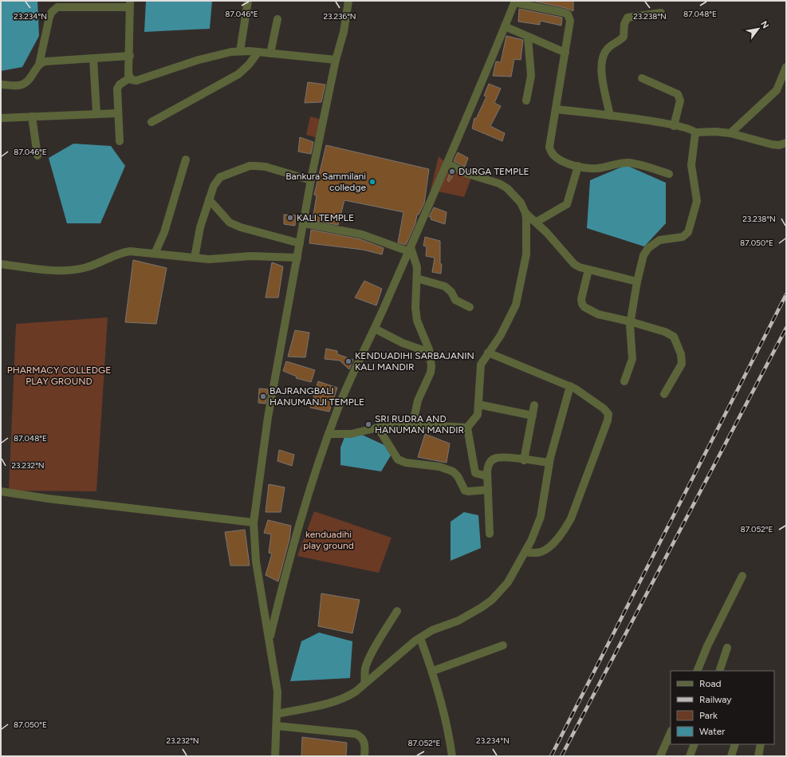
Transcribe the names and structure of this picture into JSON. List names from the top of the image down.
{
  "parks": ["PHARMACY COLLEDGE PLAY GROUND", "kenduadihi play ground"],
  "places": [
    "DURGA TEMPLE",
    "Bankura Sammilani colledge",
    "KALI TEMPLE",
    "KENDUADIHI SARBAJANIN KALI MANDIR",
    "BAJRANGBALI HANUMANJI TEMPLE",
    "SRI RUDRA AND HANUMAN MANDIR"
  ],
  "legend": [
    "Road",
    "Railway",
    "Park",
    "Water"
  ],
  "north": "top right",
  "coordinates": [
    "87.046°E",
    "87.048°E",
    "23.234°N",
    "23.236°N",
    "23.238°N",
    "87.050°E",
    "23.232°N",
    "87.052°E"
  ]
}
